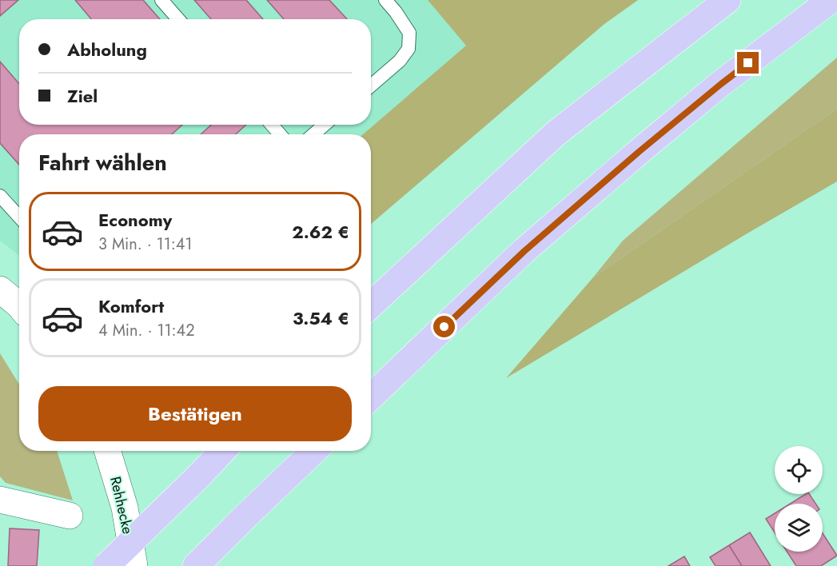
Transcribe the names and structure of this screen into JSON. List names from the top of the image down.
{
  "streets": {
    "street": ["Rehhecke"]
  },
  "page": {
    "banner": ["Abholung", "Ziel"],
    "heading": "Fahrt wählen",
    "list": [
      {
        "name": "Economy",
        "note": "3 Min. · 11:41",
        "value": "2.62 €"
      },
      {
        "name": "Komfort",
        "note": "4 Min. · 11:42",
        "value": "3.54 €"
      }
    ],
    "buttons": "Bestätigen"
  }
}
